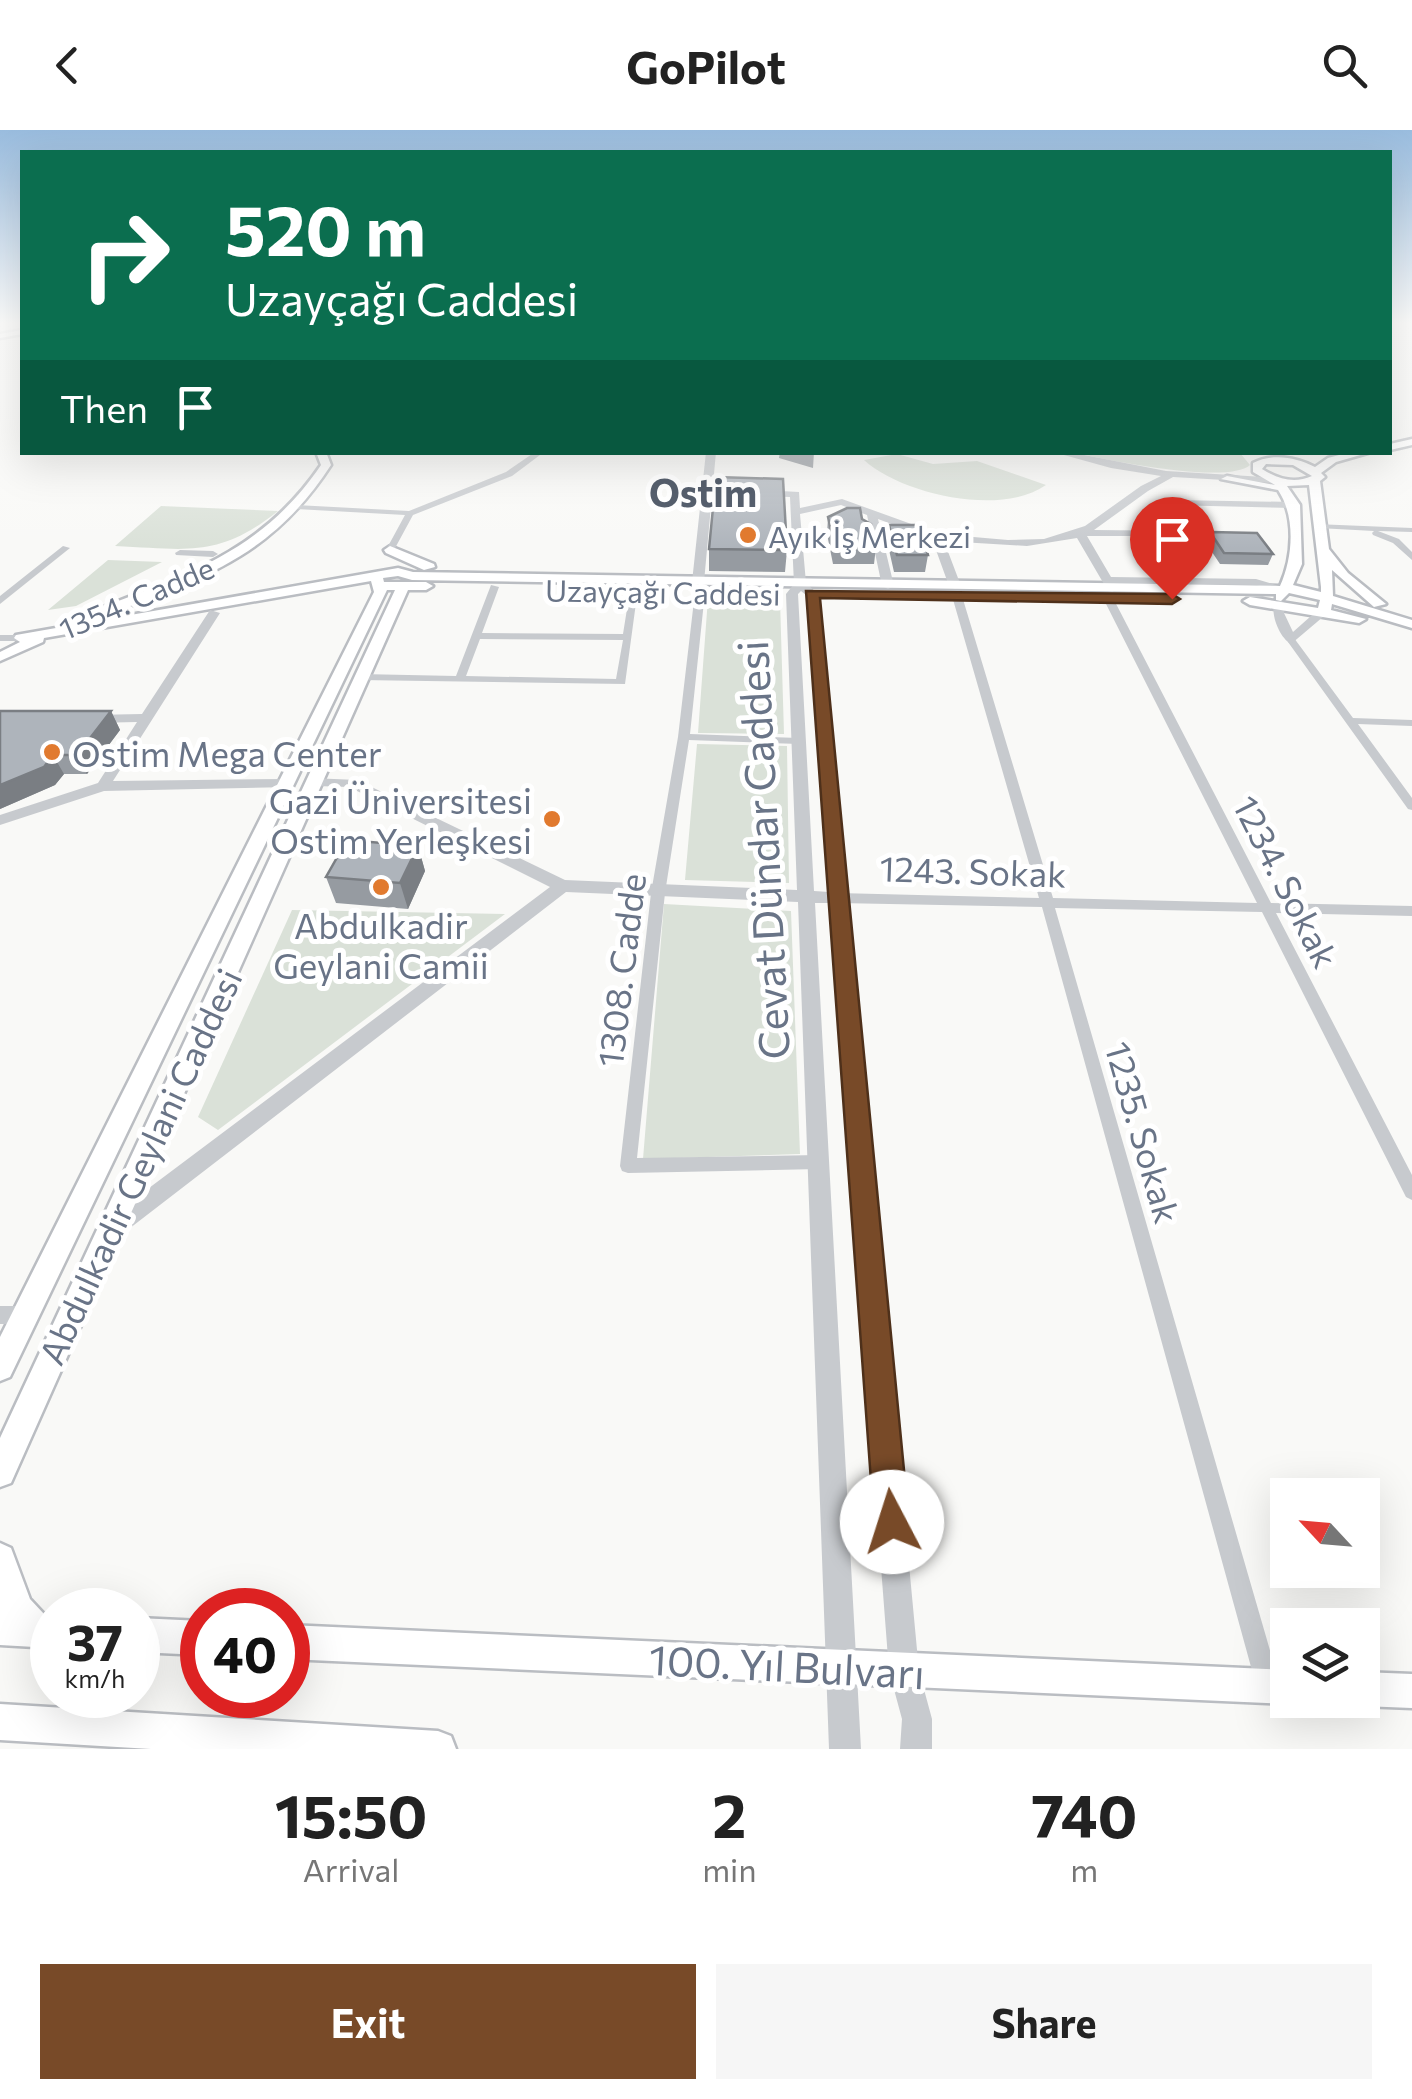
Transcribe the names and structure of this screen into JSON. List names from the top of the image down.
{
  "streets": {
    "main road": [
      "Uzayçağı Caddesi",
      "1354. Cadde",
      "Abdulkadir Geylani Caddesi",
      "100. Yıl Bulvarı"
    ],
    "street": [
      "Cevat Dündar Caddesi",
      "1243. Sokak",
      "1234. Sokak",
      "1308. Cadde",
      "1235. Sokak"
    ]
  },
  "crossings": [
    ["Uzayçağı Caddesi", "Cevat Dündar Caddesi"],
    ["Uzayçağı Caddesi", "1234. Sokak"],
    ["Uzayçağı Caddesi", "1308. Cadde"],
    ["Uzayçağı Caddesi", "1235. Sokak"],
    ["Uzayçağı Caddesi", "Abdulkadir Geylani Caddesi"],
    ["Cevat Dündar Caddesi", "1243. Sokak"],
    ["Cevat Dündar Caddesi", "1308. Cadde"],
    ["Cevat Dündar Caddesi", "100. Yıl Bulvarı"],
    ["1243. Sokak", "1234. Sokak"],
    ["1243. Sokak", "1308. Cadde"],
    ["1243. Sokak", "1235. Sokak"]
  ],
  "districts": ["Ostim"],
  "places": [
    "Ayık İş Merkezi",
    "Ostim Mega Center",
    "Gazi Üniversitesi Ostim Yerleşkesi",
    "Abdulkadir Geylani Camii"
  ],
  "north": "top left",
  "page": {
    "header": "GoPilot",
    "turn": ["520 m", "Uzayçağı Caddesi"],
    "then": "Then",
    "speed": "37 km/h",
    "limit": "40",
    "eta": [
      "15:50",
      "Arrival",
      "2",
      "min",
      "740",
      "m"
    ],
    "buttons": ["Exit", "Share"]
  }
}
